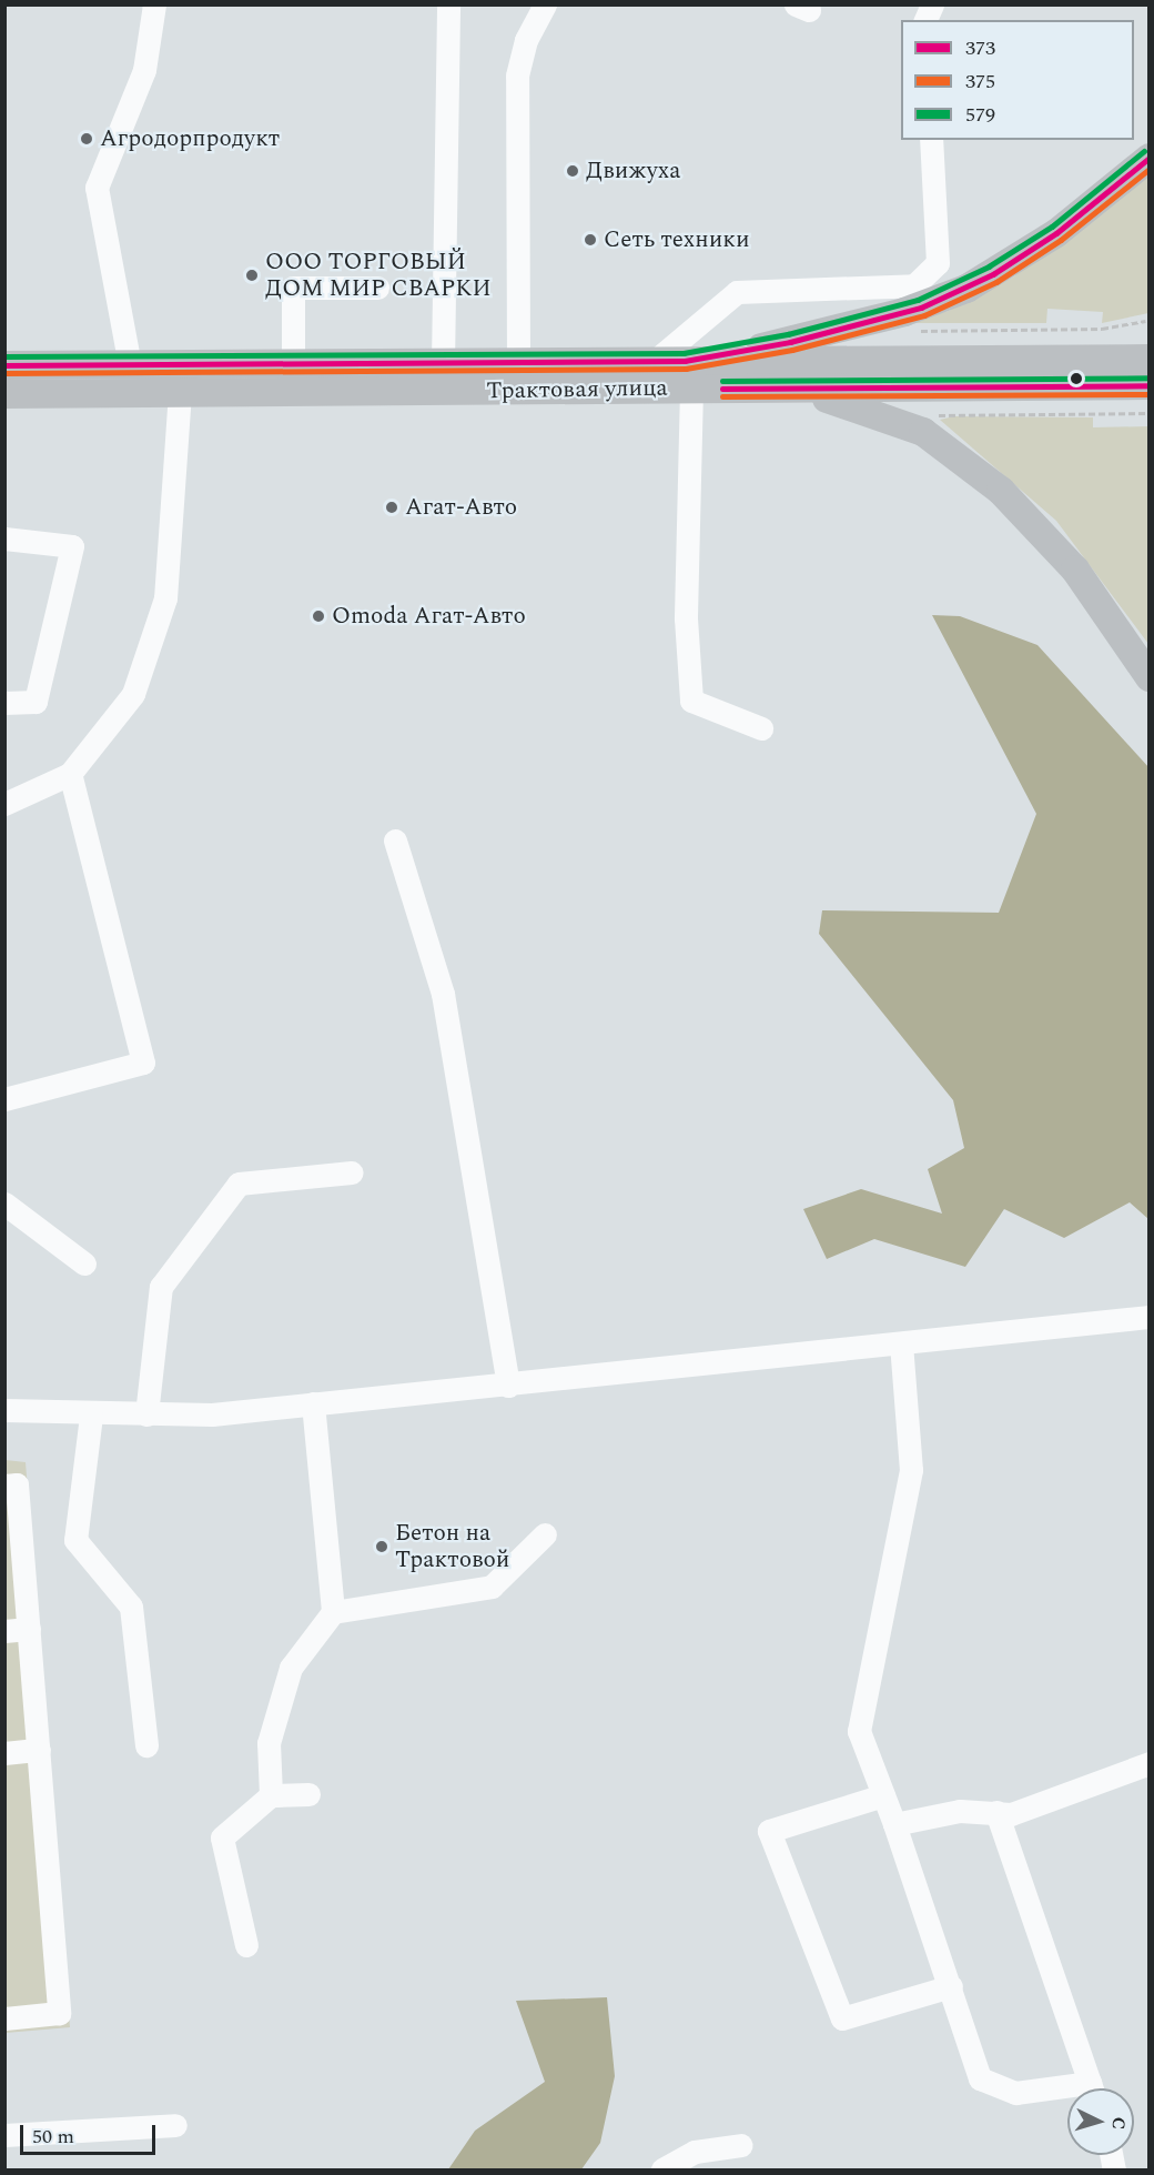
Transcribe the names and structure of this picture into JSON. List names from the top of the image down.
{
  "streets": {
    "main road": ["Трактовая улица"]
  },
  "places": [
    "Агродорпродукт",
    "Движуха",
    "Сеть техники",
    "ООО ТОРГОВЫЙ ДОМ МИР СВАРКИ",
    "Агат-Авто",
    "Omoda Агат-Авто",
    "Бетон на Трактовой"
  ],
  "lines": ["transit line 579", "transit line 373", "transit line 375"],
  "legend": ["373", "375", "579"],
  "scale_bar": "50 m",
  "north": "right"
}
